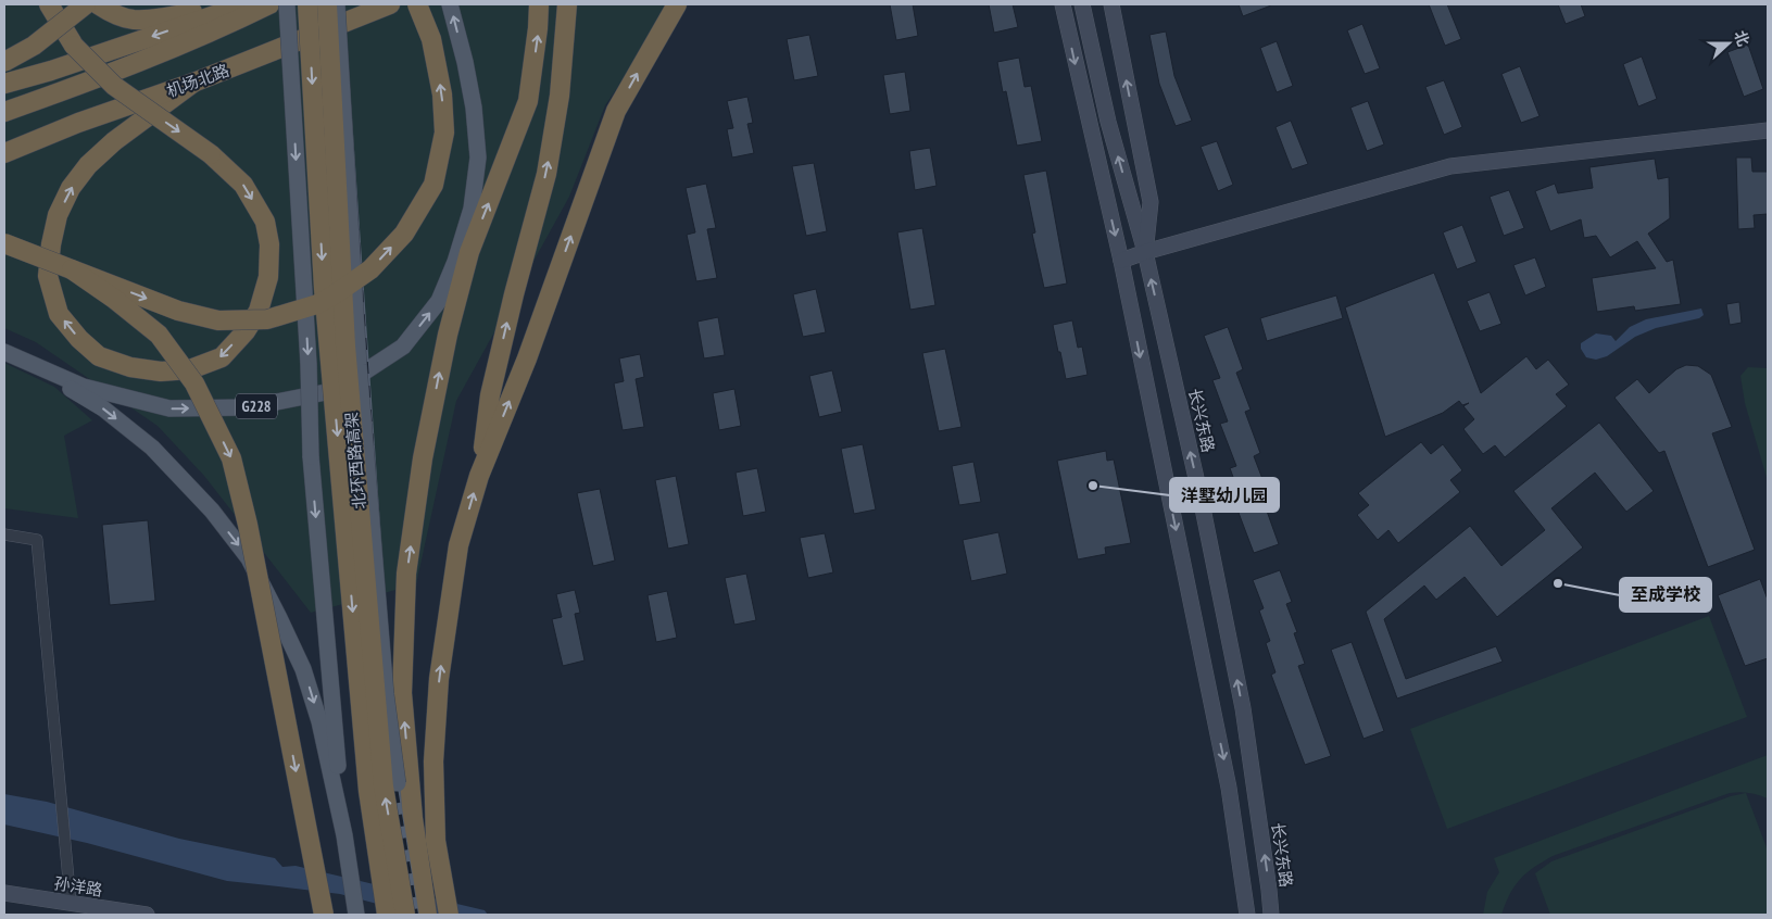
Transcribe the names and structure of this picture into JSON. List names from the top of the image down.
{
  "streets": {
    "highway": ["机场北路", "北环西路高架"],
    "main road": ["G228", "长兴东路", "孙洋路"]
  },
  "places": ["洋墅幼儿园", "至成学校"],
  "north": "right"
}
